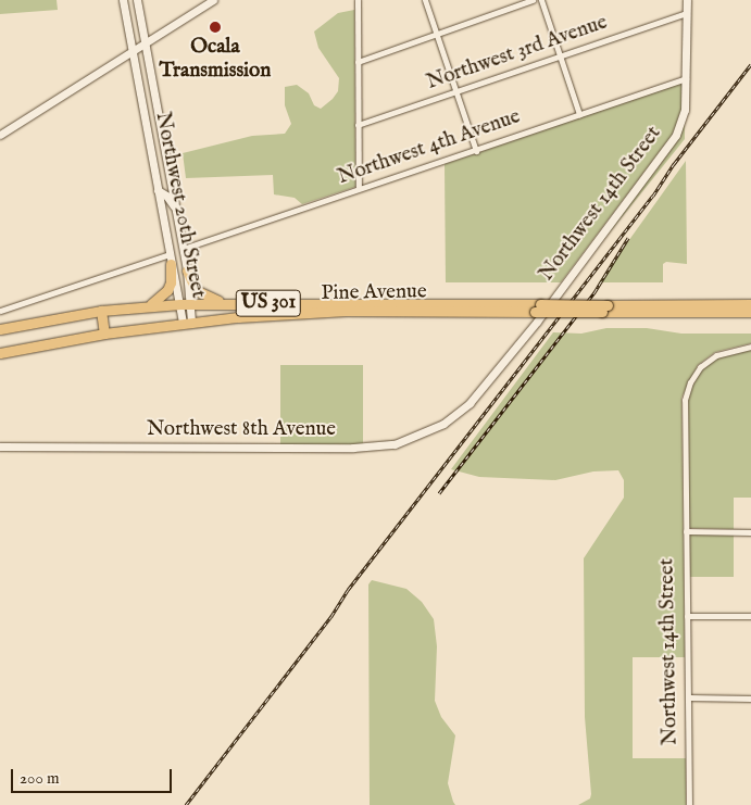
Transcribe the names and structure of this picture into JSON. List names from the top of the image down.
{
  "streets": {
    "highway": ["Pine Avenue", "US 301"],
    "street": [
      "Northwest 3rd Avenue",
      "Northwest 4th Avenue",
      "Northwest 14th Street",
      "Northwest 20th Street",
      "Northwest 8th Avenue"
    ]
  },
  "crossings": [
    ["Northwest 3rd Avenue", "Northwest 14th Street"],
    ["Northwest 4th Avenue", "Northwest 14th Street"],
    ["Northwest 4th Avenue", "Northwest 20th Street"],
    ["Northwest 14th Street", "Northwest 8th Avenue"],
    ["Northwest 20th Street", "Pine Avenue"]
  ],
  "places": ["Ocala Transmission"],
  "scale_bar": "200 m"
}
